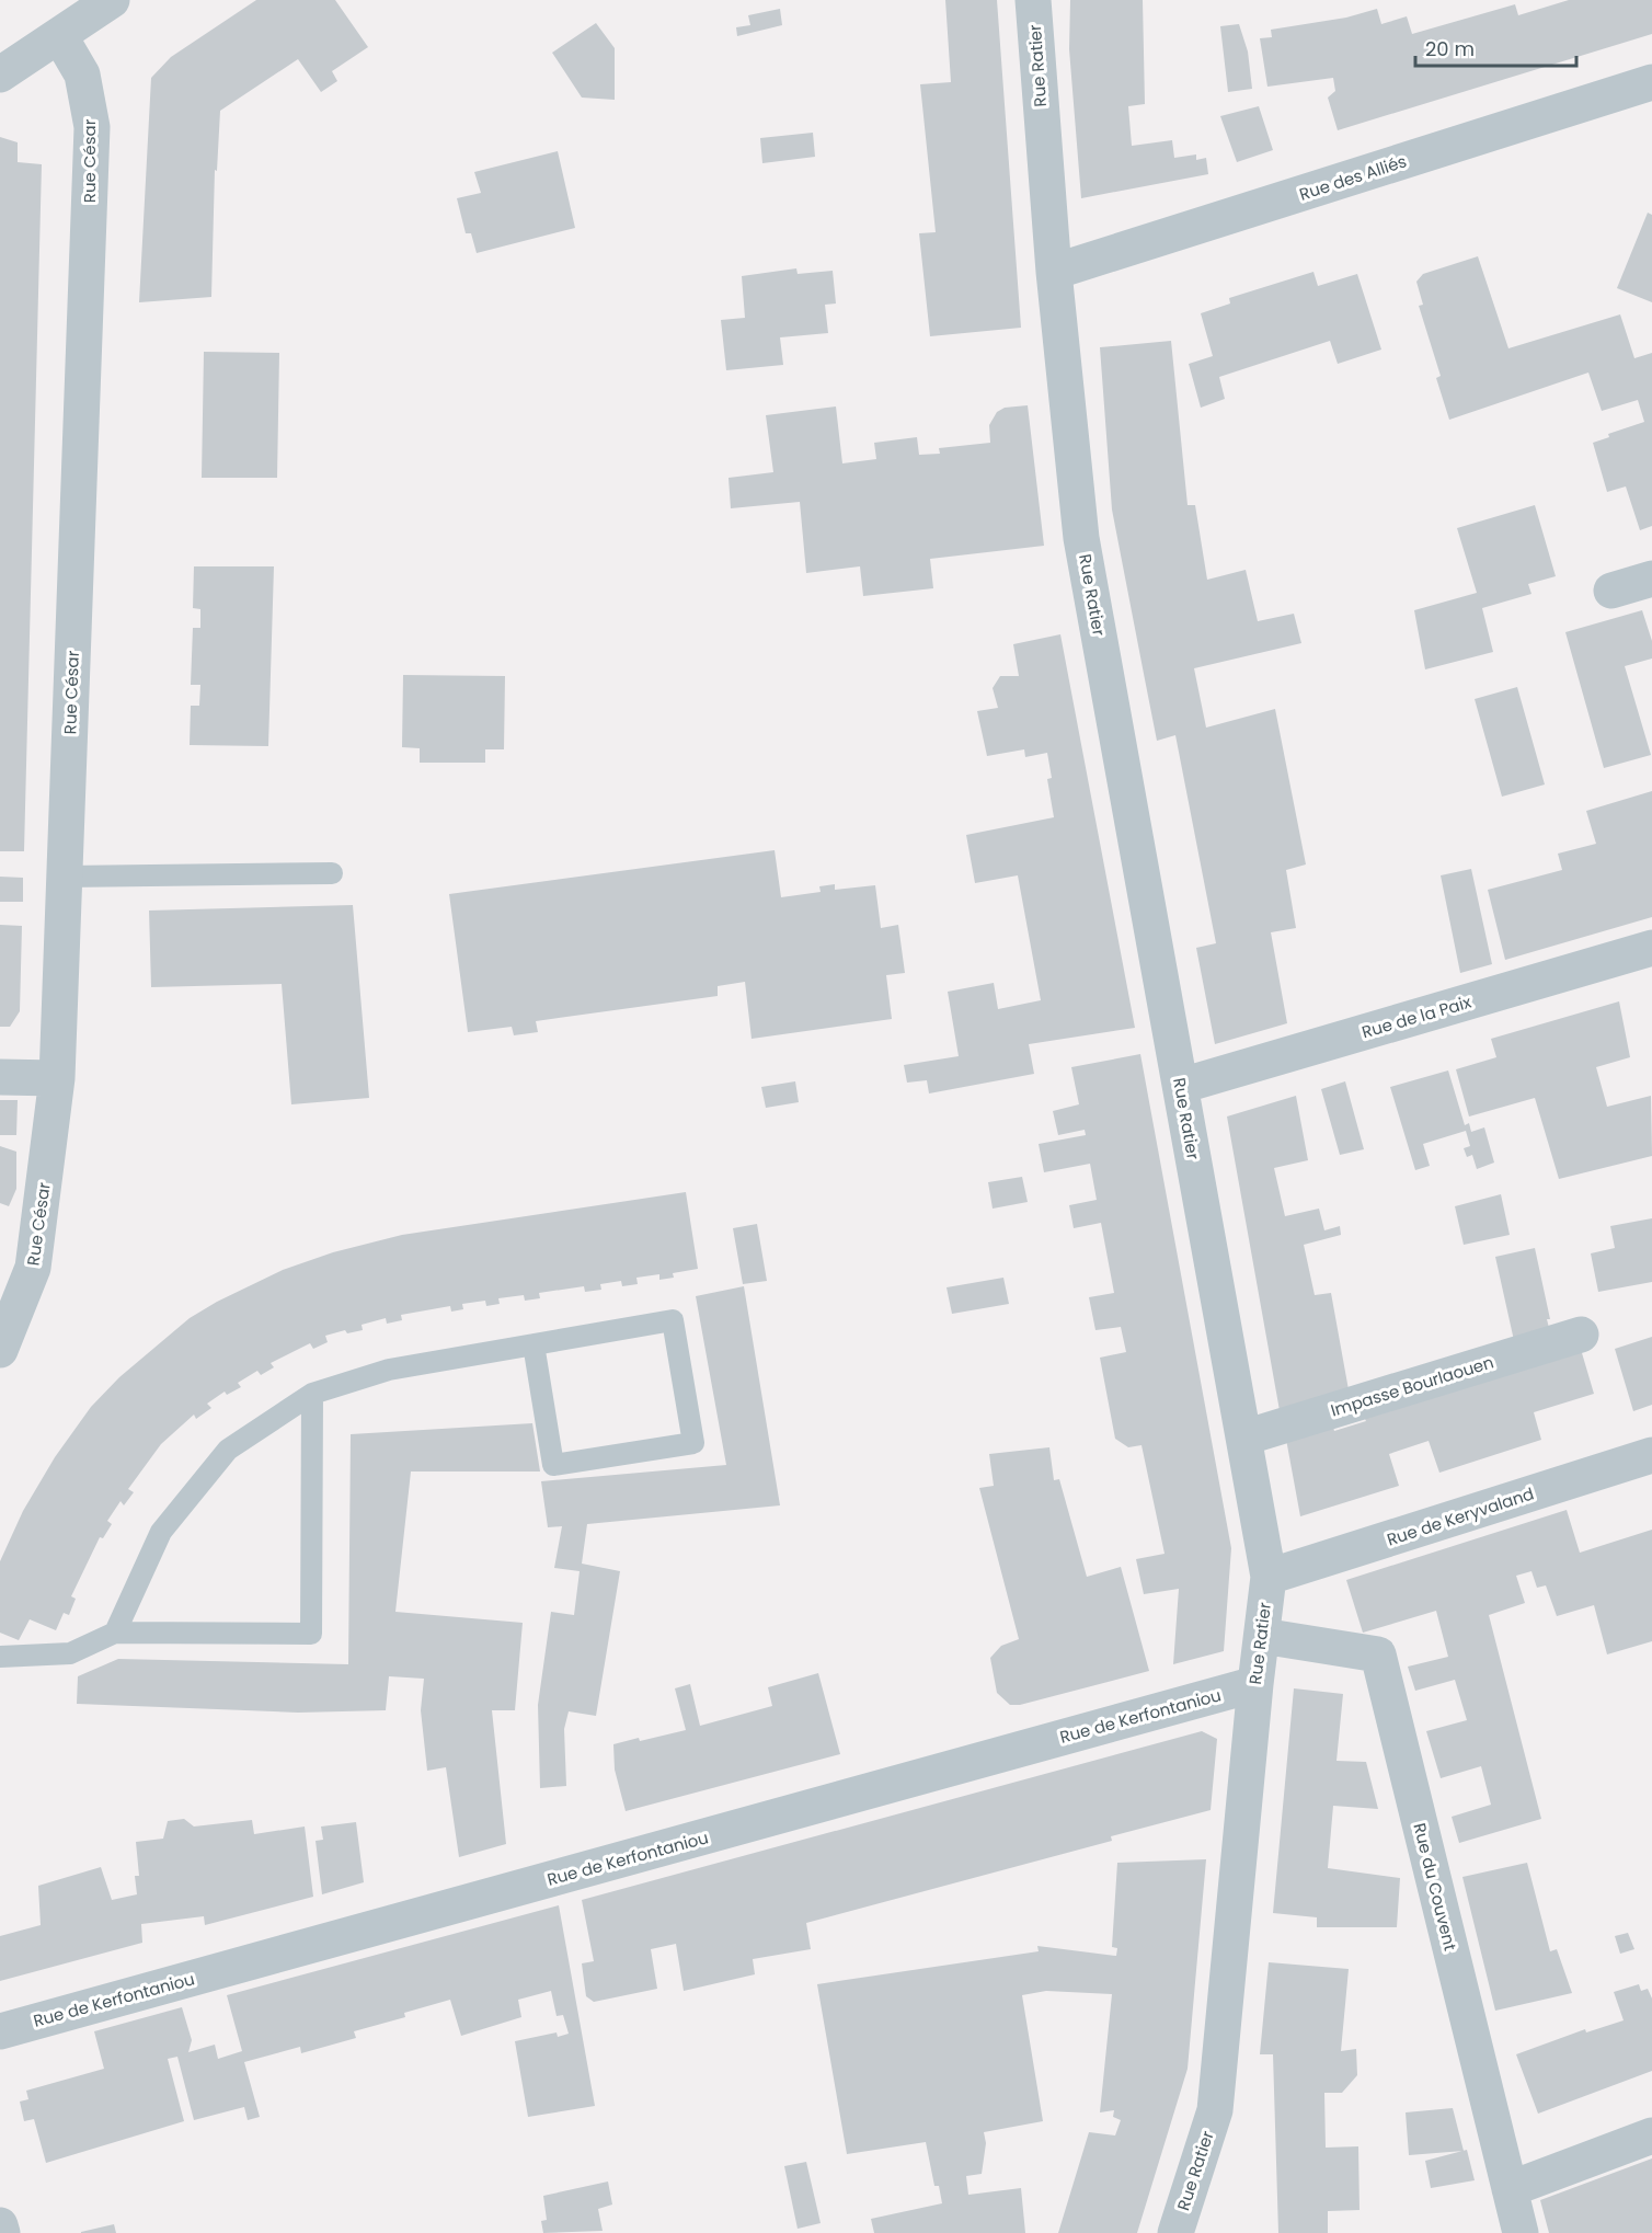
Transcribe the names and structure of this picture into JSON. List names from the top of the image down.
{
  "streets": {
    "street": [
      "Rue Ratier",
      "Rue César",
      "Rue des Alliés",
      "Rue de la Paix",
      "Impasse Bourlaouen",
      "Rue de Keryvaland",
      "Rue de Kerfontaniou",
      "Rue du Couvent"
    ]
  },
  "crossings": [
    ["Rue Ratier", "Rue des Alliés"],
    ["Rue Ratier", "Rue de la Paix"],
    ["Rue Ratier", "Impasse Bourlaouen"],
    ["Rue Ratier", "Rue de Keryvaland"],
    ["Rue Ratier", "Rue de Kerfontaniou"],
    ["Rue Ratier", "Rue du Couvent"]
  ],
  "scale_bar": "20 m"
}
